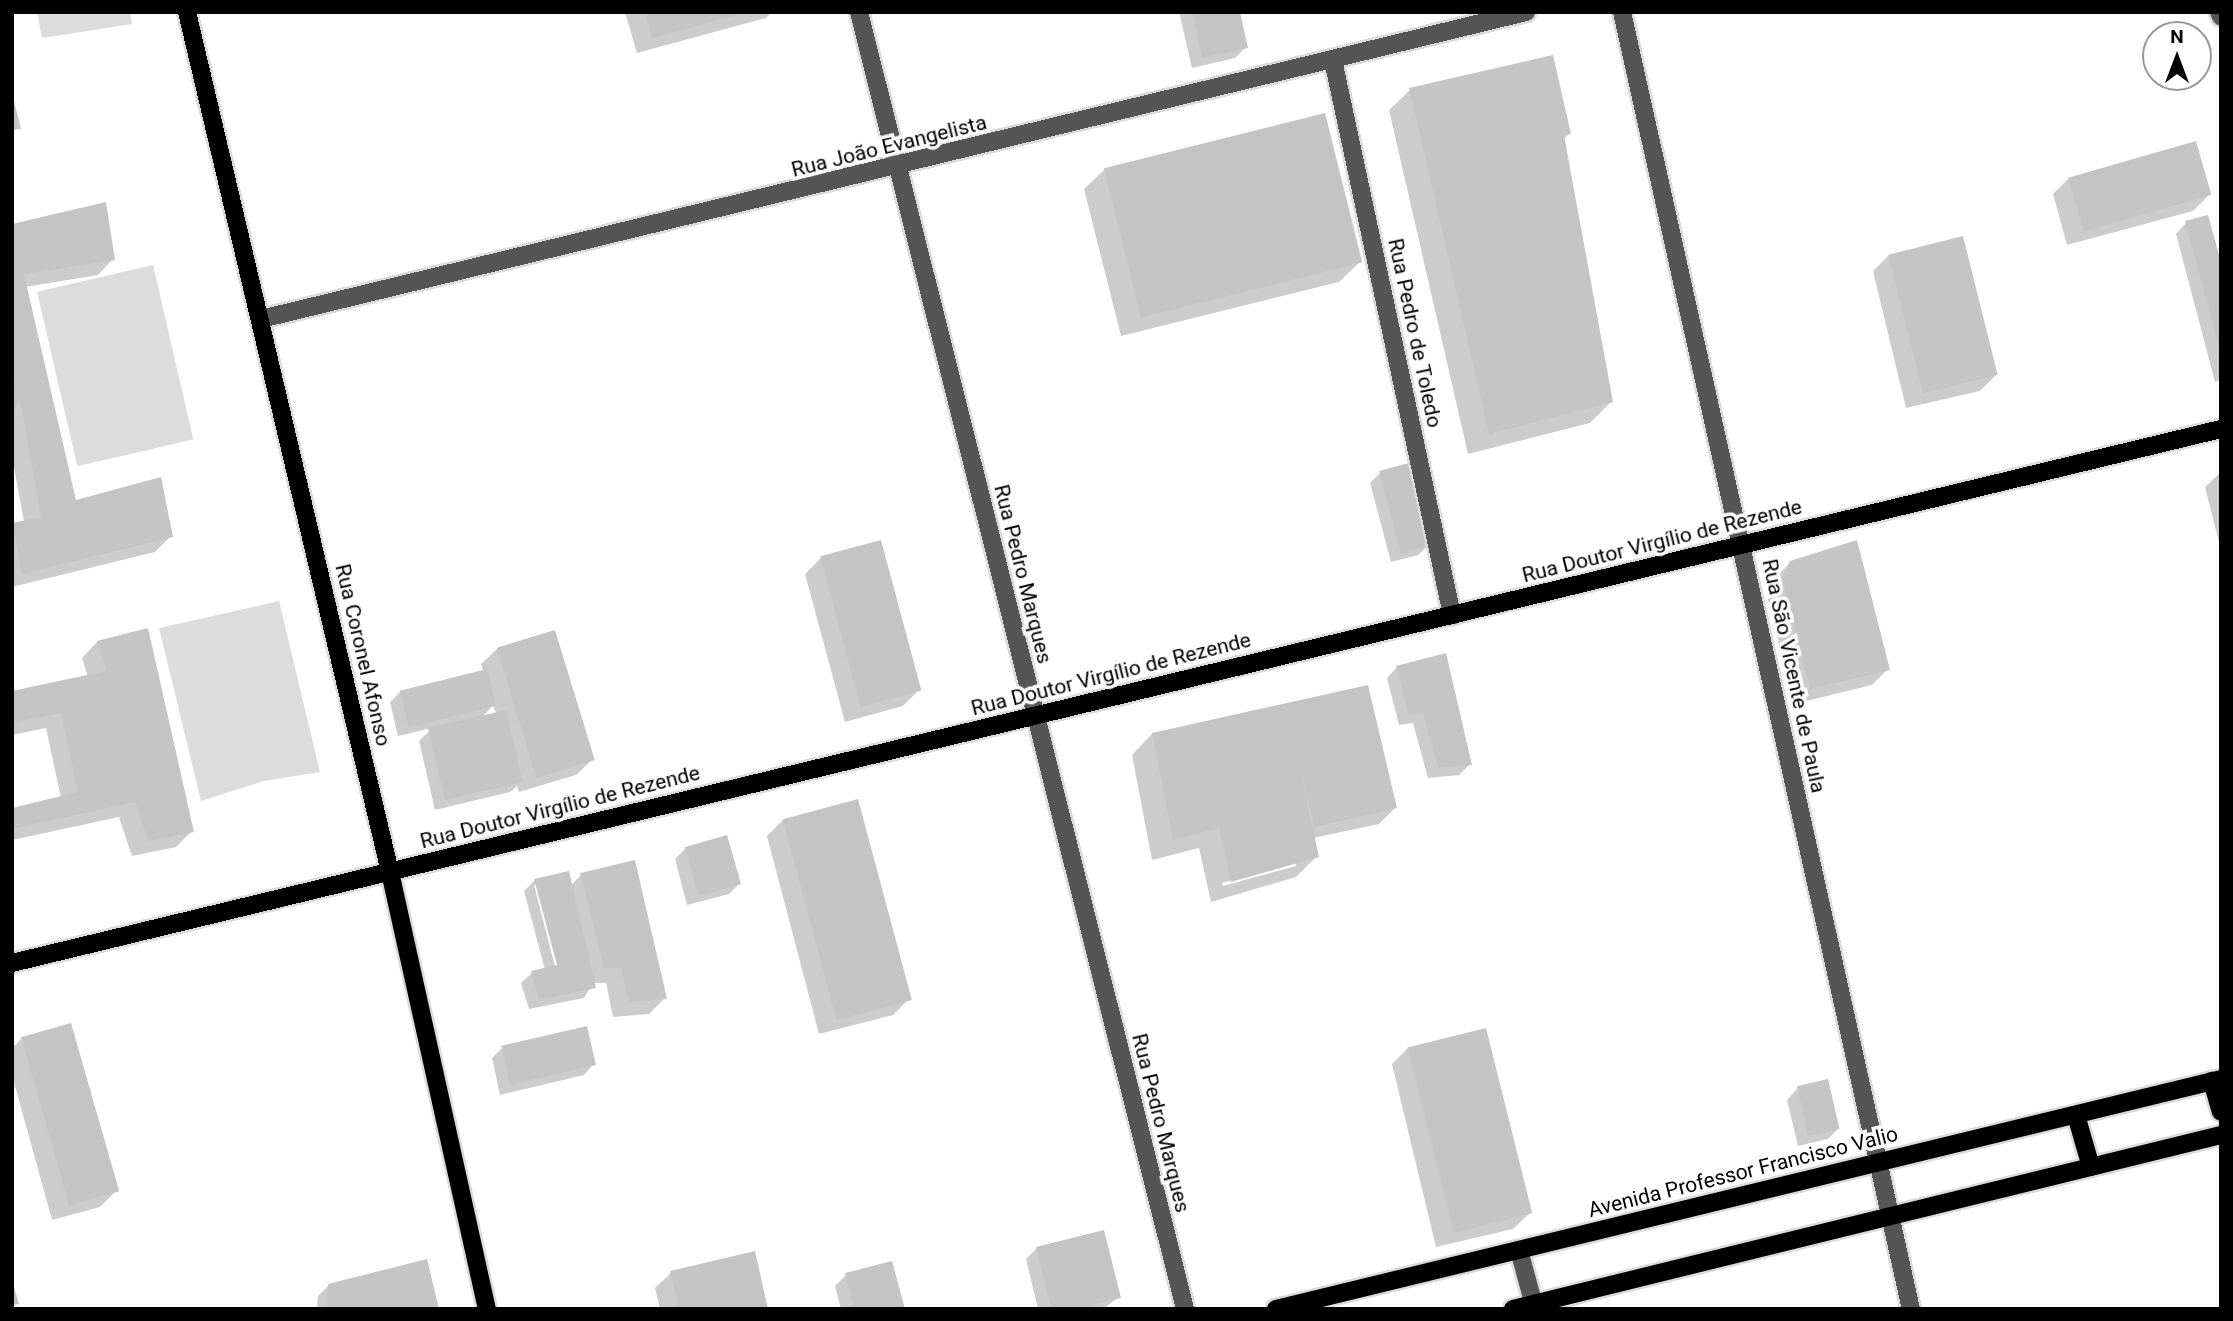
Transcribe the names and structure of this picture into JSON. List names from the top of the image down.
{
  "streets": {
    "main road": ["Rua Doutor Virgílio de Rezende", "Rua Coronel Afonso", "Avenida Professor Francisco Valio"],
    "street": [
      "Rua João Evangelista",
      "Rua Pedro de Toledo",
      "Rua Pedro Marques",
      "Rua São Vicente de Paula"
    ]
  },
  "crossings": [
    ["Rua João Evangelista", "Rua Pedro de Toledo"],
    ["Rua João Evangelista", "Rua Pedro Marques"],
    ["Rua João Evangelista", "Rua Coronel Afonso"],
    ["Rua Pedro de Toledo", "Rua Doutor Virgílio de Rezende"],
    ["Rua Doutor Virgílio de Rezende", "Rua Pedro Marques"],
    ["Rua Doutor Virgílio de Rezende", "Rua Coronel Afonso"],
    ["Rua Doutor Virgílio de Rezende", "Rua São Vicente de Paula"],
    ["Rua São Vicente de Paula", "Avenida Professor Francisco Valio"]
  ],
  "north": "top"
}
